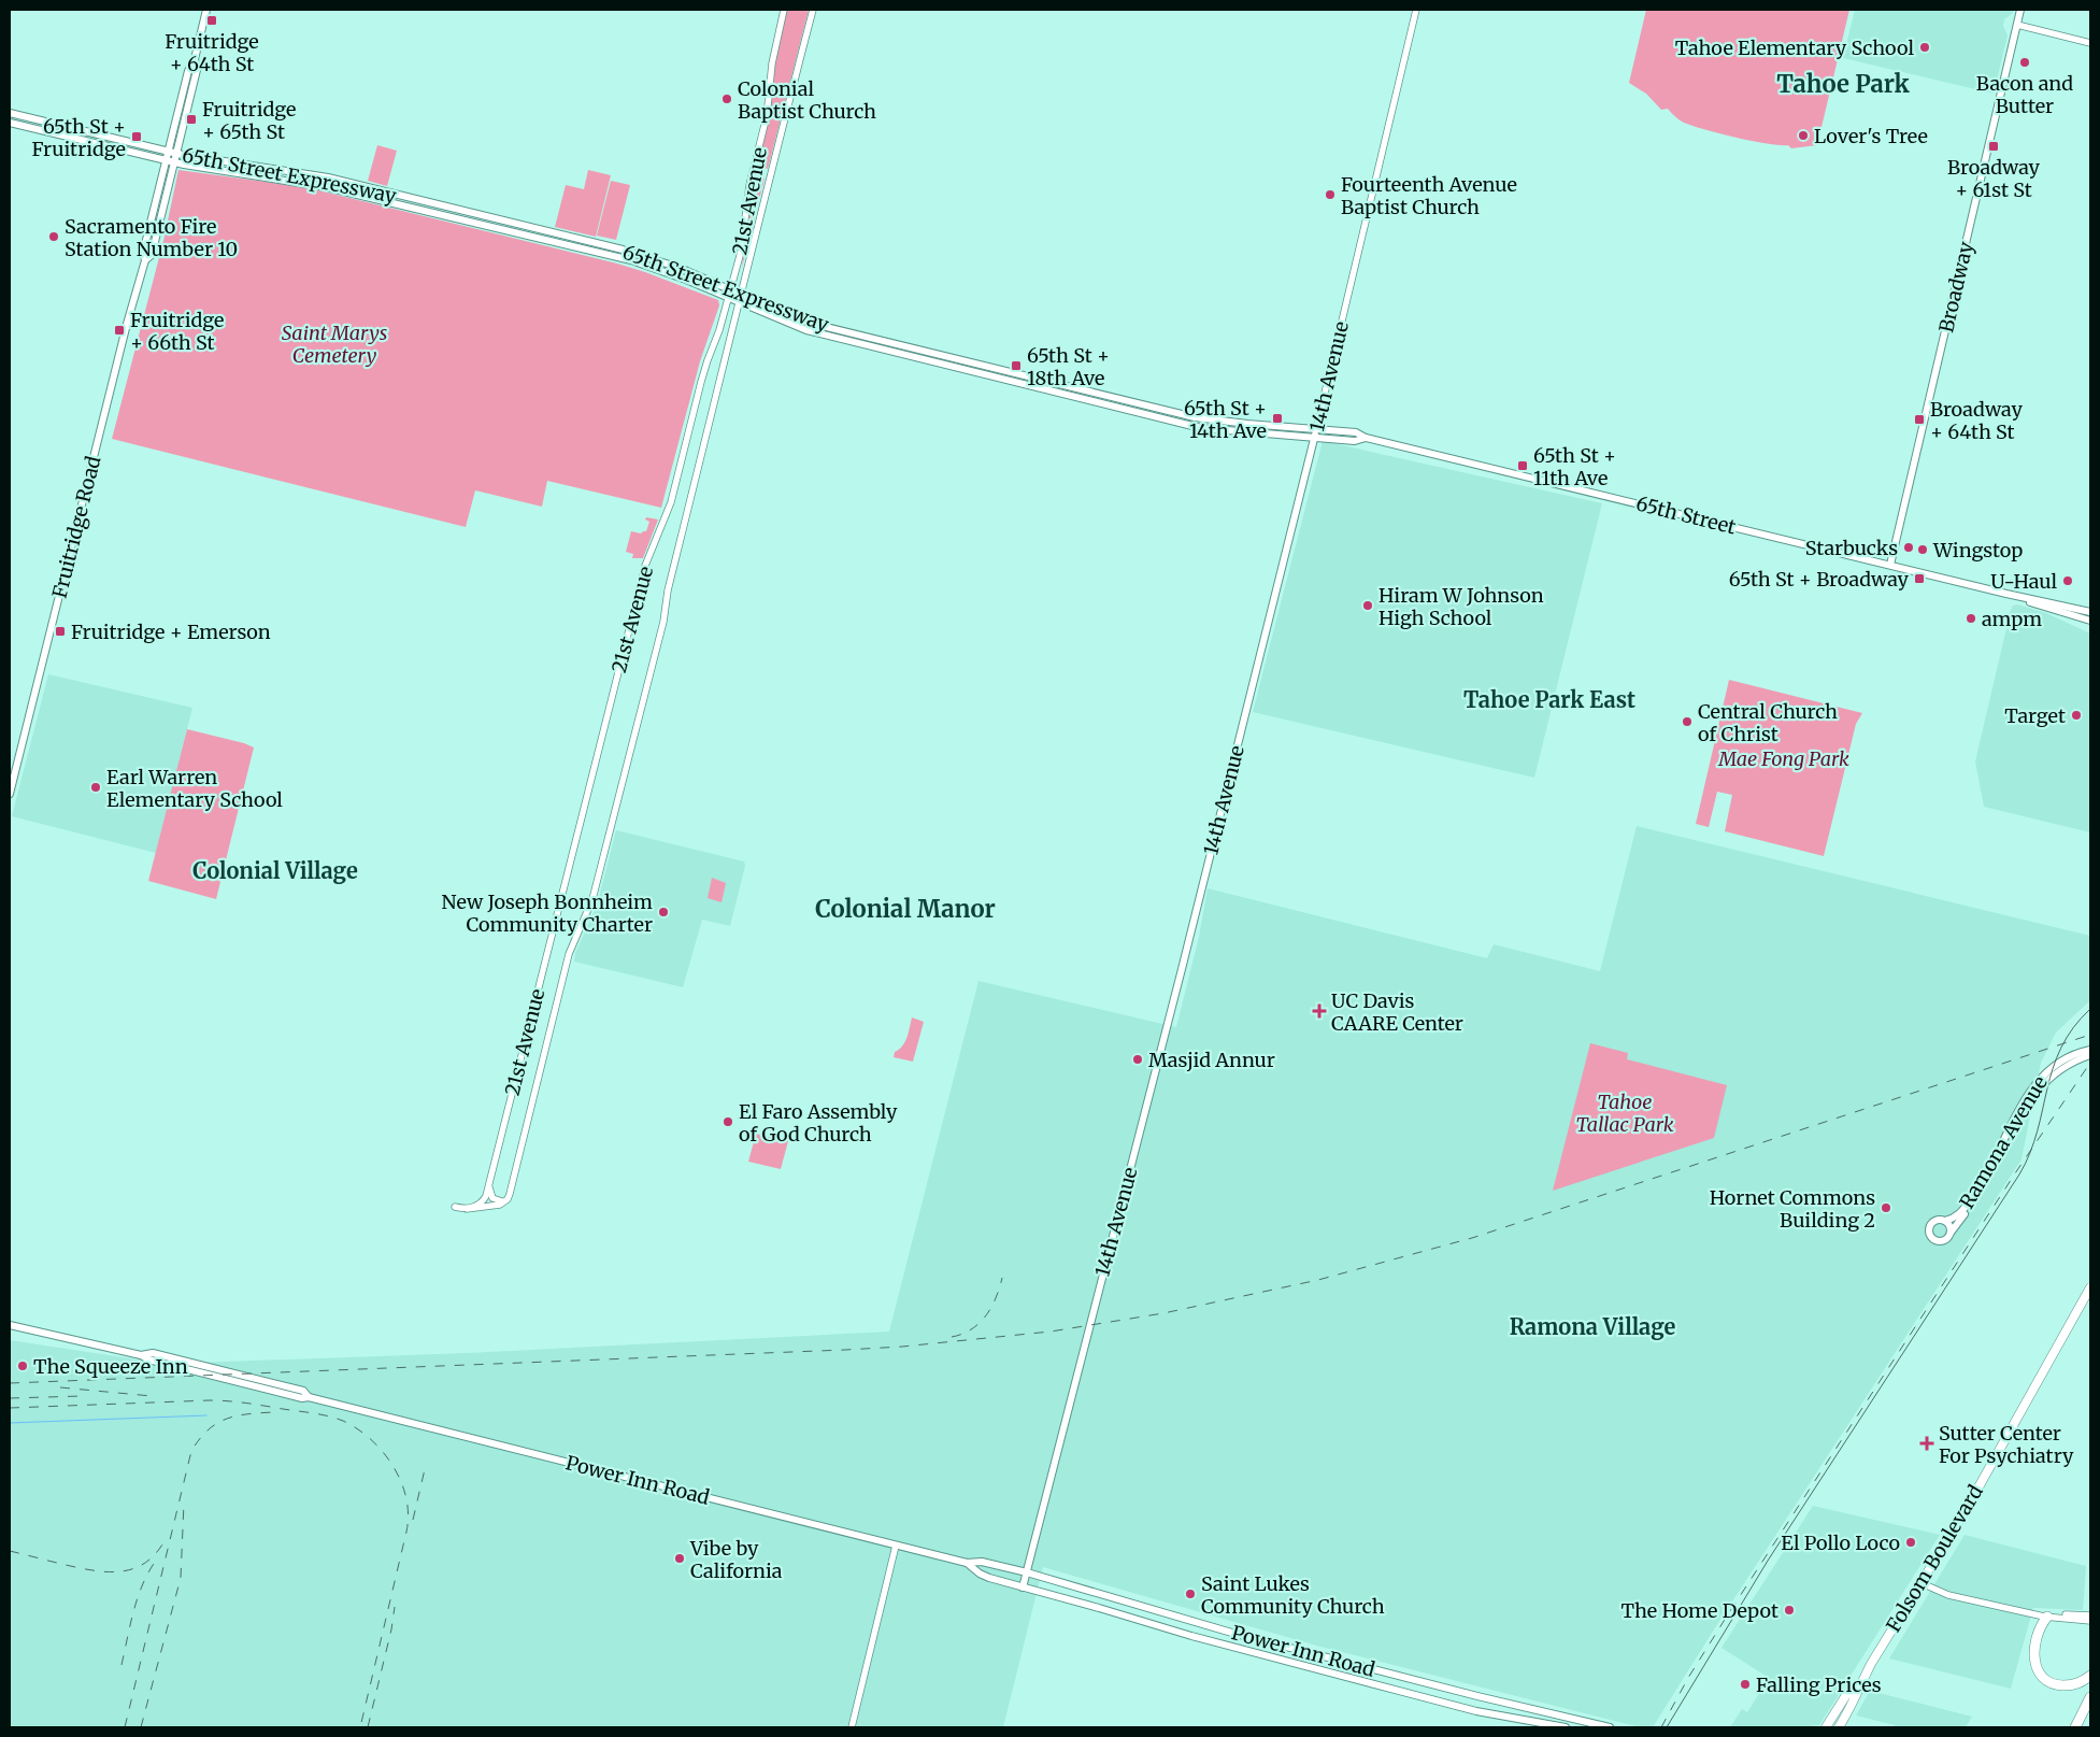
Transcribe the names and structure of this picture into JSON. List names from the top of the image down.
{
  "streets": {
    "main road": [
      "65th Street Expressway",
      "Broadway",
      "14th Avenue",
      "65th Street",
      "Fruitridge Road",
      "Ramona Avenue",
      "Power Inn Road",
      "Folsom Boulevard"
    ],
    "street": ["21st Avenue"]
  },
  "crossings": [
    ["65th Street Expressway", "21st Avenue"],
    ["65th Street Expressway", "14th Avenue"],
    ["65th Street Expressway", "65th Street"],
    ["65th Street Expressway", "Fruitridge Road"],
    ["Broadway", "65th Street"],
    ["14th Avenue", "65th Street"],
    ["14th Avenue", "Power Inn Road"]
  ],
  "districts": [
    "Tahoe Park",
    "Tahoe Park East",
    "Colonial Village",
    "Colonial Manor",
    "Ramona Village"
  ],
  "parks": ["Saint Marys Cemetery", "Mae Fong Park", "Tahoe Tallac Park"],
  "places": {
    "transit": [
      "Fruitridge + 64th St",
      "Fruitridge + 65th St",
      "65th St + Fruitridge",
      "Broadway + 61st St",
      "Fruitridge + 66th St",
      "65th St + 18th Ave",
      "65th St + 14th Ave",
      "Broadway + 64th St",
      "65th St + 11th Ave",
      "65th St + Broadway",
      "Fruitridge + Emerson"
    ],
    "other": [
      "Tahoe Elementary School",
      "Bacon and Butter",
      "Colonial Baptist Church",
      "Lover's Tree",
      "Fourteenth Avenue Baptist Church",
      "Sacramento Fire Station Number 10",
      "Starbucks",
      "Wingstop",
      "U-Haul",
      "Hiram W Johnson High School",
      "ampm",
      "Target",
      "Central Church of Christ",
      "Earl Warren Elementary School",
      "New Joseph Bonnheim Community Charter",
      "Masjid Annur",
      "El Faro Assembly of God Church",
      "Hornet Commons Building 2",
      "The Squeeze Inn",
      "El Pollo Loco",
      "Vibe by California",
      "Saint Lukes Community Church",
      "The Home Depot",
      "Falling Prices"
    ],
    "health": ["UC Davis CAARE Center", "Sutter Center For Psychiatry"]
  }
}
